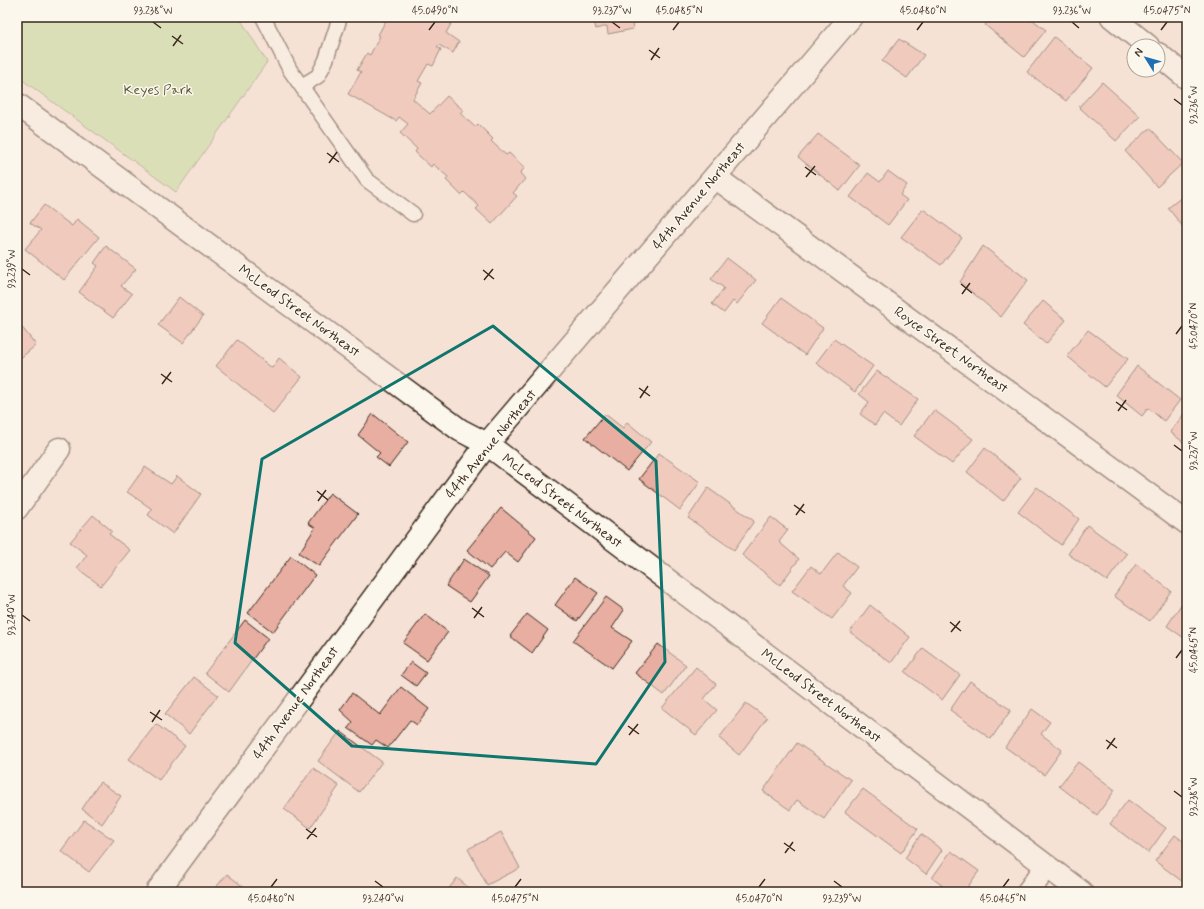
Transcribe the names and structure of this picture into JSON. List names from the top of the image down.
{
  "streets": {
    "street": ["44th Avenue Northeast", "McLeod Street Northeast", "Royce Street Northeast"]
  },
  "crossings": [
    ["44th Avenue Northeast", "McLeod Street Northeast"],
    ["44th Avenue Northeast", "Royce Street Northeast"]
  ],
  "parks": ["Keyes Park"],
  "north": "top left",
  "coordinates": [
    "93.238°W",
    "45.0490°N",
    "93.237°W",
    "45.0485°N",
    "45.0480°N",
    "93.236°W",
    "45.0475°N",
    "93.239°W",
    "45.0470°N",
    "93.240°W",
    "45.0465°N"
  ]
}
